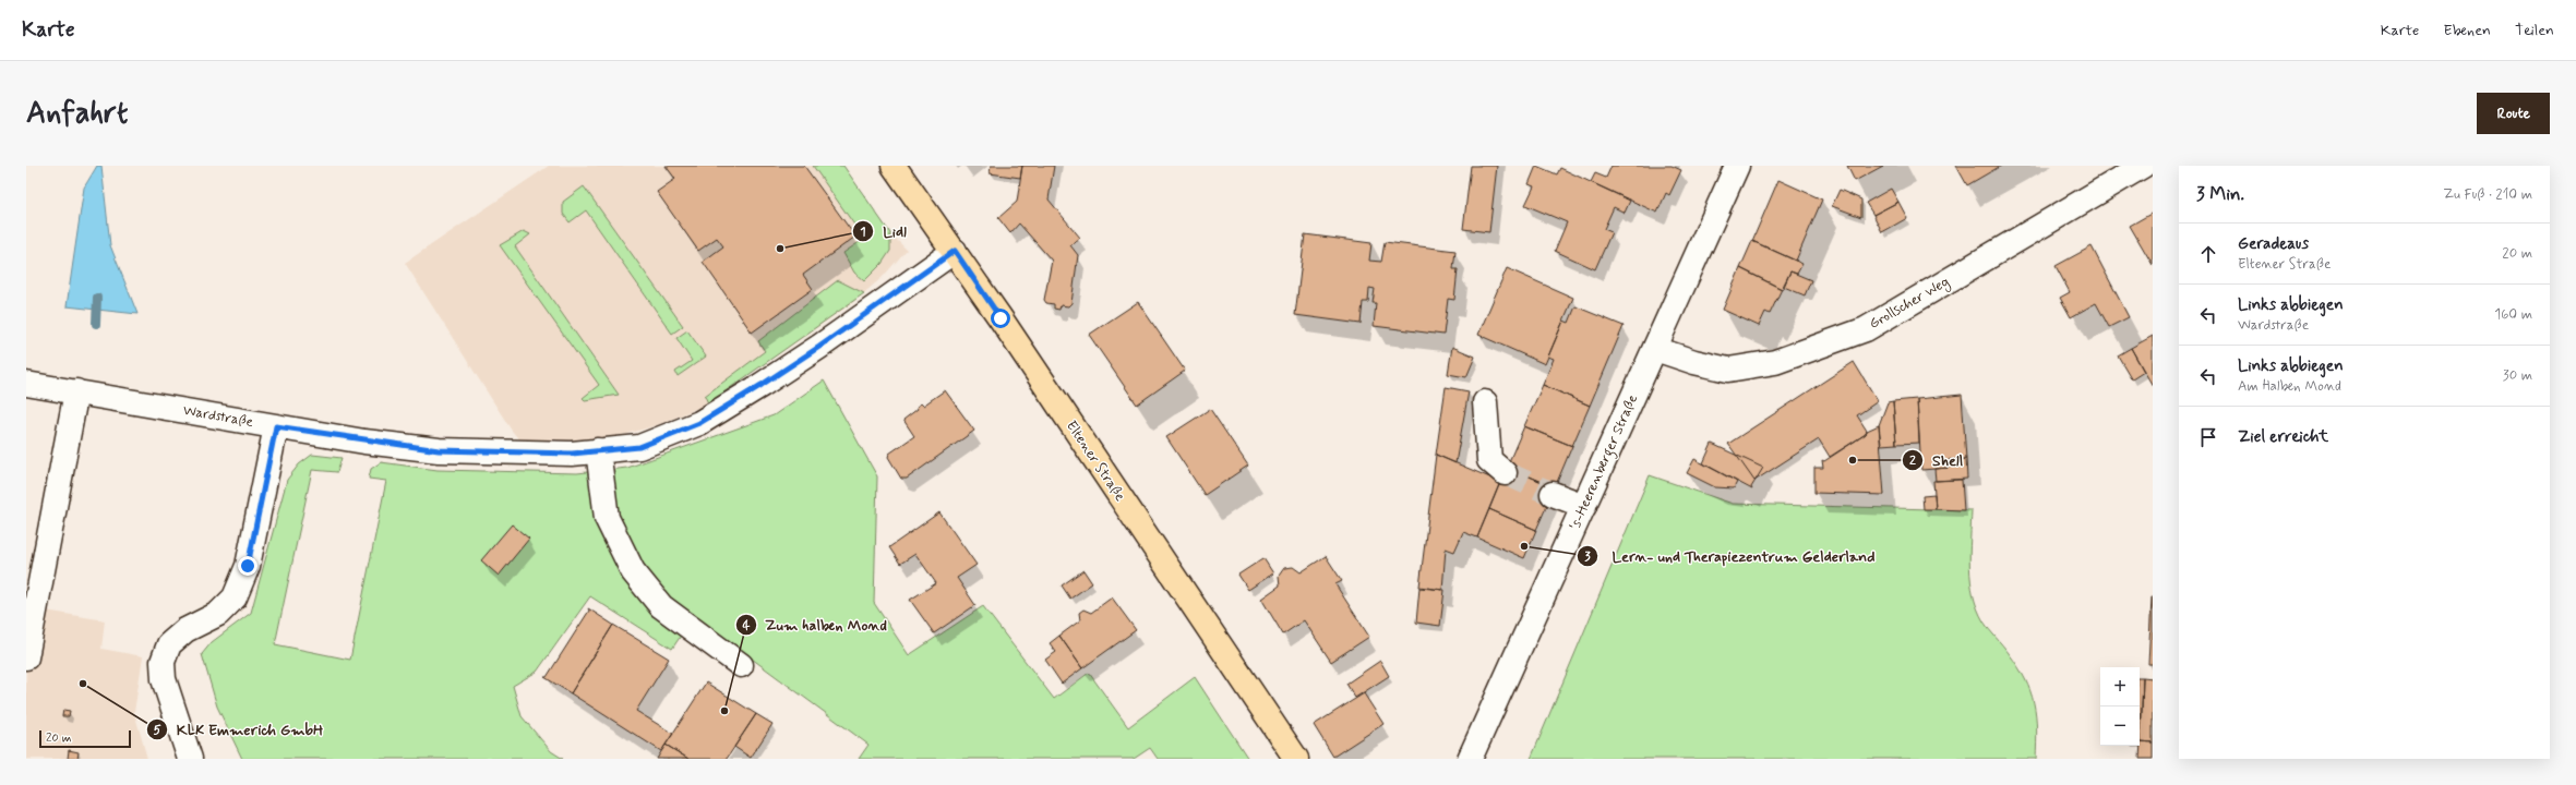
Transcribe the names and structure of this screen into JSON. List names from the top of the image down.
{
  "streets": {
    "main road": ["Eltener Straße"],
    "street": ["Grollscher Weg", "Wardstraße", "'s-Heerenberger Straße"]
  },
  "crossings": [
    ["Grollscher Weg", "'s-Heerenberger Straße"],
    ["Wardstraße", "Eltener Straße"]
  ],
  "places": [
    "Lidl",
    "Shell",
    "Lern- und Therapiezentrum Gelderland",
    "KLK Emmerich GmbH",
    "Zum halben Mond"
  ],
  "scale_bar": "20 m",
  "page": {
    "header": "Karte",
    "nav": ["Karte", "Ebenen", "Teilen"],
    "buttons": "Route",
    "title": "Anfahrt",
    "heading": ["3 Min.", "Zu Fuß · 210 m"],
    "list": [
      ["Geradeaus", "Eltener Straße", "20 m"],
      ["Links abbiegen", "Wardstraße", "160 m"],
      ["Links abbiegen", "Am Halben Mond", "30 m"],
      "Ziel erreicht"
    ],
    "map_buttons": ["+", "−"],
    "scale": "20 m"
  }
}
